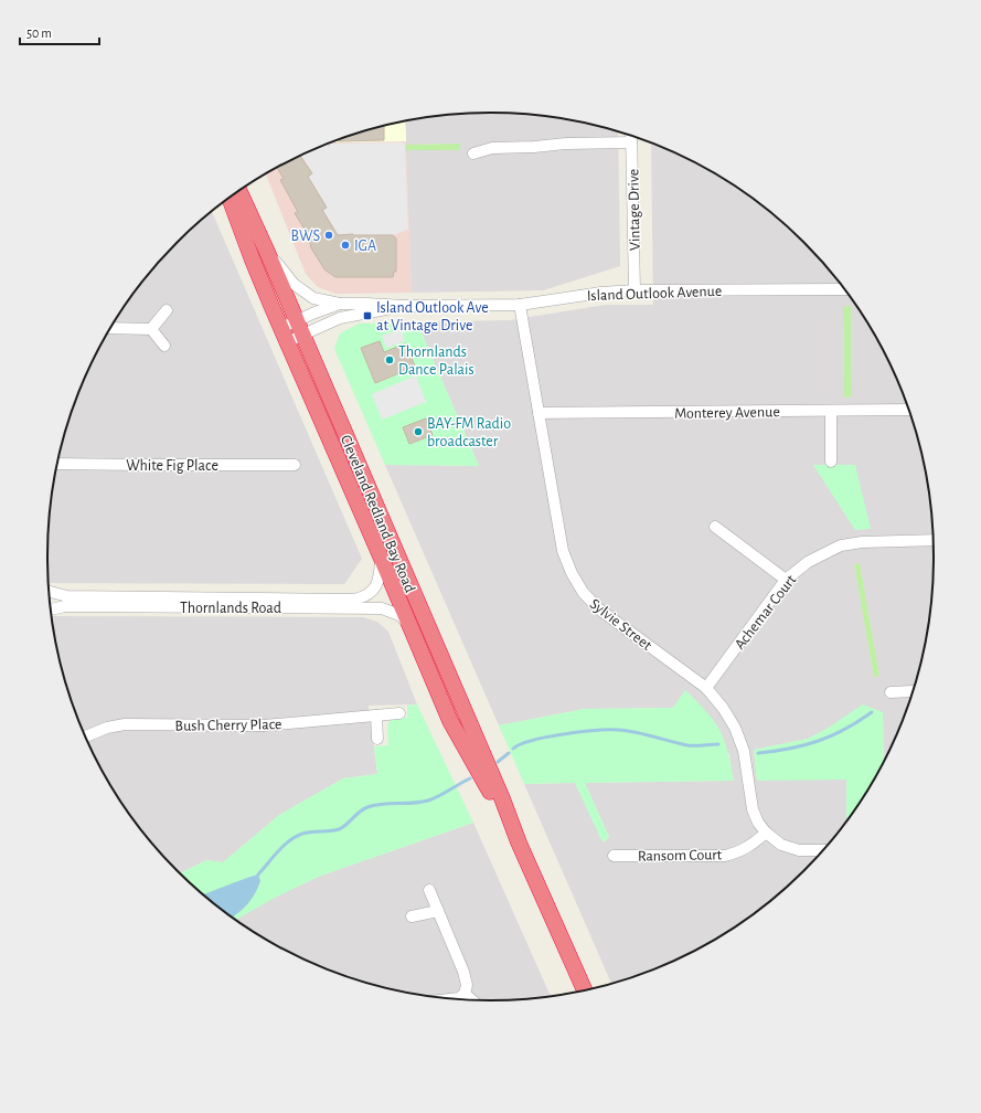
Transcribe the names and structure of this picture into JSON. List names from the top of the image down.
{
  "streets": {
    "highway": ["Cleveland Redland Bay Road"],
    "street": [
      "Vintage Drive",
      "Island Outlook Avenue",
      "Monterey Avenue",
      "White Fig Place",
      "Thornlands Road",
      "Achemar Court",
      "Sylvie Street",
      "Bush Cherry Place",
      "Ransom Court"
    ]
  },
  "crossings": [
    ["Vintage Drive", "Island Outlook Avenue"],
    ["Island Outlook Avenue", "Cleveland Redland Bay Road"],
    ["Island Outlook Avenue", "Sylvie Street"],
    ["Monterey Avenue", "Sylvie Street"],
    ["Cleveland Redland Bay Road", "Thornlands Road"],
    ["Achemar Court", "Sylvie Street"],
    ["Sylvie Street", "Ransom Court"]
  ],
  "places": {
    "other": [
      "BWS",
      "IGA",
      "Thornlands Dance Palais",
      "BAY-FM Radio broadcaster"
    ],
    "transit": ["Island Outlook Ave at Vintage Drive"]
  },
  "scale_bar": "50 m"
}
